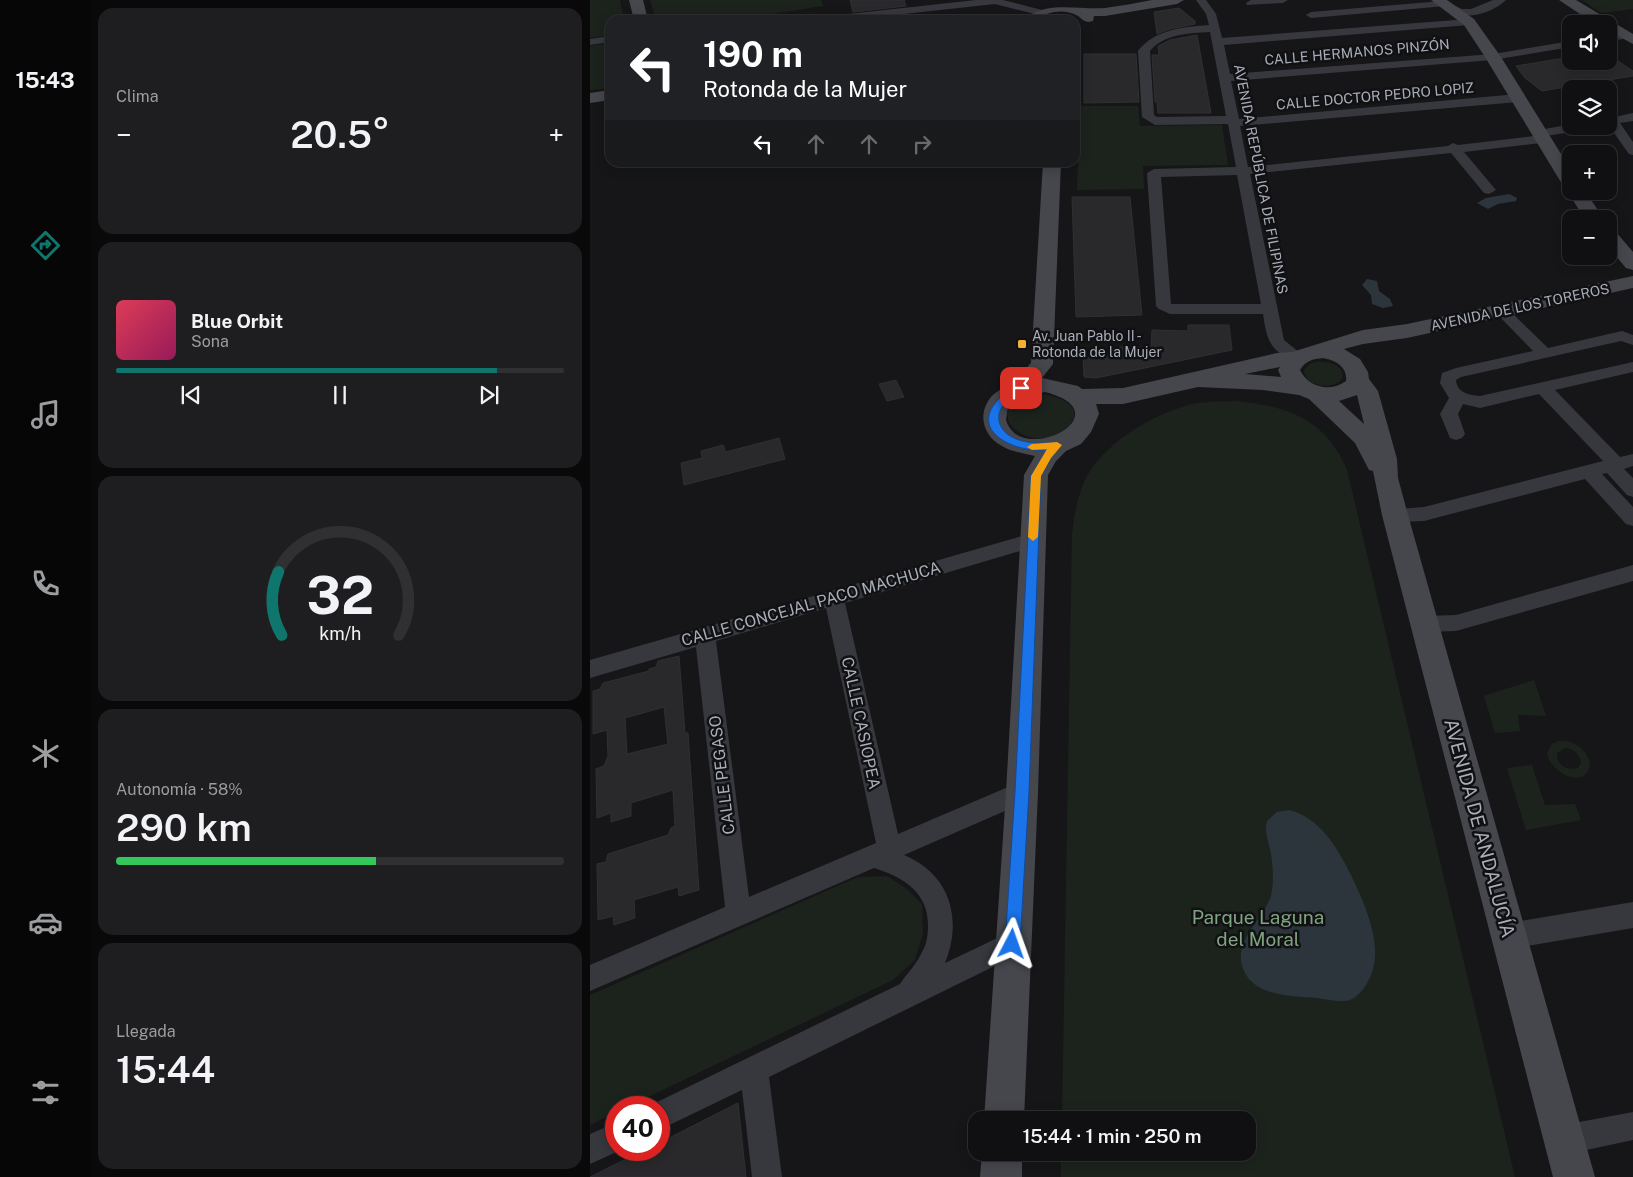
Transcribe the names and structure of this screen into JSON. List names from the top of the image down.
{
  "streets": {
    "street": [
      "CALLE HERMANOS PINZÓN",
      "CALLE DOCTOR PEDRO LOPIZ",
      "AVENIDA REPÚBLICA DE FILIPINAS",
      "AVENIDA DE LOS TOREROS",
      "CALLE CONCEJAL PACO MACHUCA",
      "CALLE CASIOPEA",
      "CALLE PEGASO",
      "AVENIDA DE ANDALUCÍA"
    ]
  },
  "crossings": [
    ["CALLE HERMANOS PINZÓN", "AVENIDA REPÚBLICA DE FILIPINAS"],
    ["CALLE DOCTOR PEDRO LOPIZ", "AVENIDA REPÚBLICA DE FILIPINAS"],
    ["AVENIDA REPÚBLICA DE FILIPINAS", "AVENIDA DE LOS TOREROS"],
    ["AVENIDA REPÚBLICA DE FILIPINAS", "AVENIDA DE ANDALUCÍA"],
    ["AVENIDA DE LOS TOREROS", "AVENIDA DE ANDALUCÍA"],
    ["CALLE CONCEJAL PACO MACHUCA", "CALLE CASIOPEA"],
    ["CALLE CONCEJAL PACO MACHUCA", "CALLE PEGASO"]
  ],
  "parks": ["Parque Laguna del Moral"],
  "places": {
    "transit": ["Av. Juan Pablo II - Rotonda de la Mujer"]
  },
  "page": {
    "tabs": "15:43",
    "tile": [
      "Clima",
      ["Autonomía · 58%", "290 km"],
      ["Llegada", "15:44"]
    ],
    "map_buttons": ["+", "−"],
    "turn": ["190 m", "Rotonda de la Mujer"],
    "heat": ["−", "20.5°", "+"],
    "song": ["Blue Orbit", "Sona"],
    "limit": "40",
    "trip": "15:44 · 1 min · 250 m",
    "gauge": ["32", "km/h"]
  }
}
